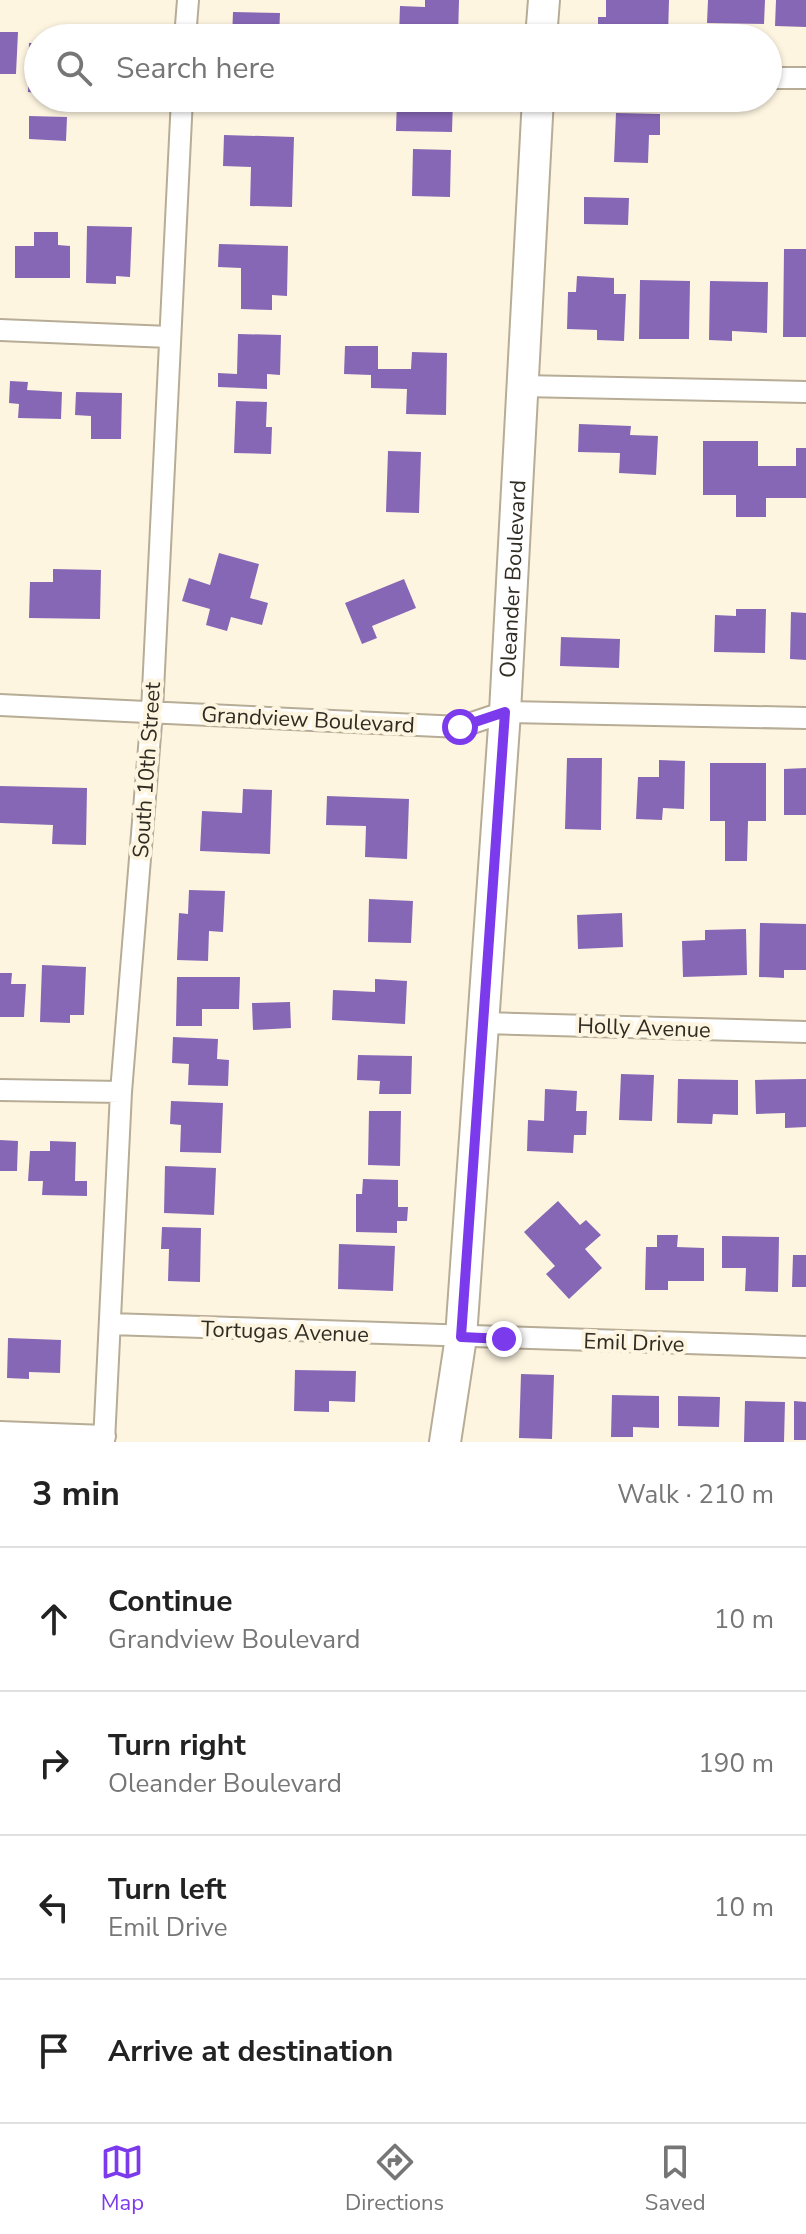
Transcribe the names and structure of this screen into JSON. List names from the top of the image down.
{
  "streets": {
    "main road": ["Oleander Boulevard"],
    "street": [
      "Grandview Boulevard",
      "South 10th Street",
      "Holly Avenue",
      "Tortugas Avenue",
      "Emil Drive"
    ]
  },
  "crossings": [
    ["Oleander Boulevard", "Grandview Boulevard"],
    ["Oleander Boulevard", "Holly Avenue"],
    ["Oleander Boulevard", "Tortugas Avenue"],
    ["Oleander Boulevard", "Emil Drive"],
    ["Grandview Boulevard", "South 10th Street"],
    ["South 10th Street", "Tortugas Avenue"],
    ["Tortugas Avenue", "Emil Drive"]
  ],
  "page": {
    "search": "Search here",
    "heading": ["3 min", "Walk · 210 m"],
    "list": [
      ["Continue", "Grandview Boulevard", "10 m"],
      ["Turn right", "Oleander Boulevard", "190 m"],
      ["Turn left", "Emil Drive", "10 m"],
      "Arrive at destination"
    ],
    "nav": ["Map", "Directions", "Saved"]
  }
}
